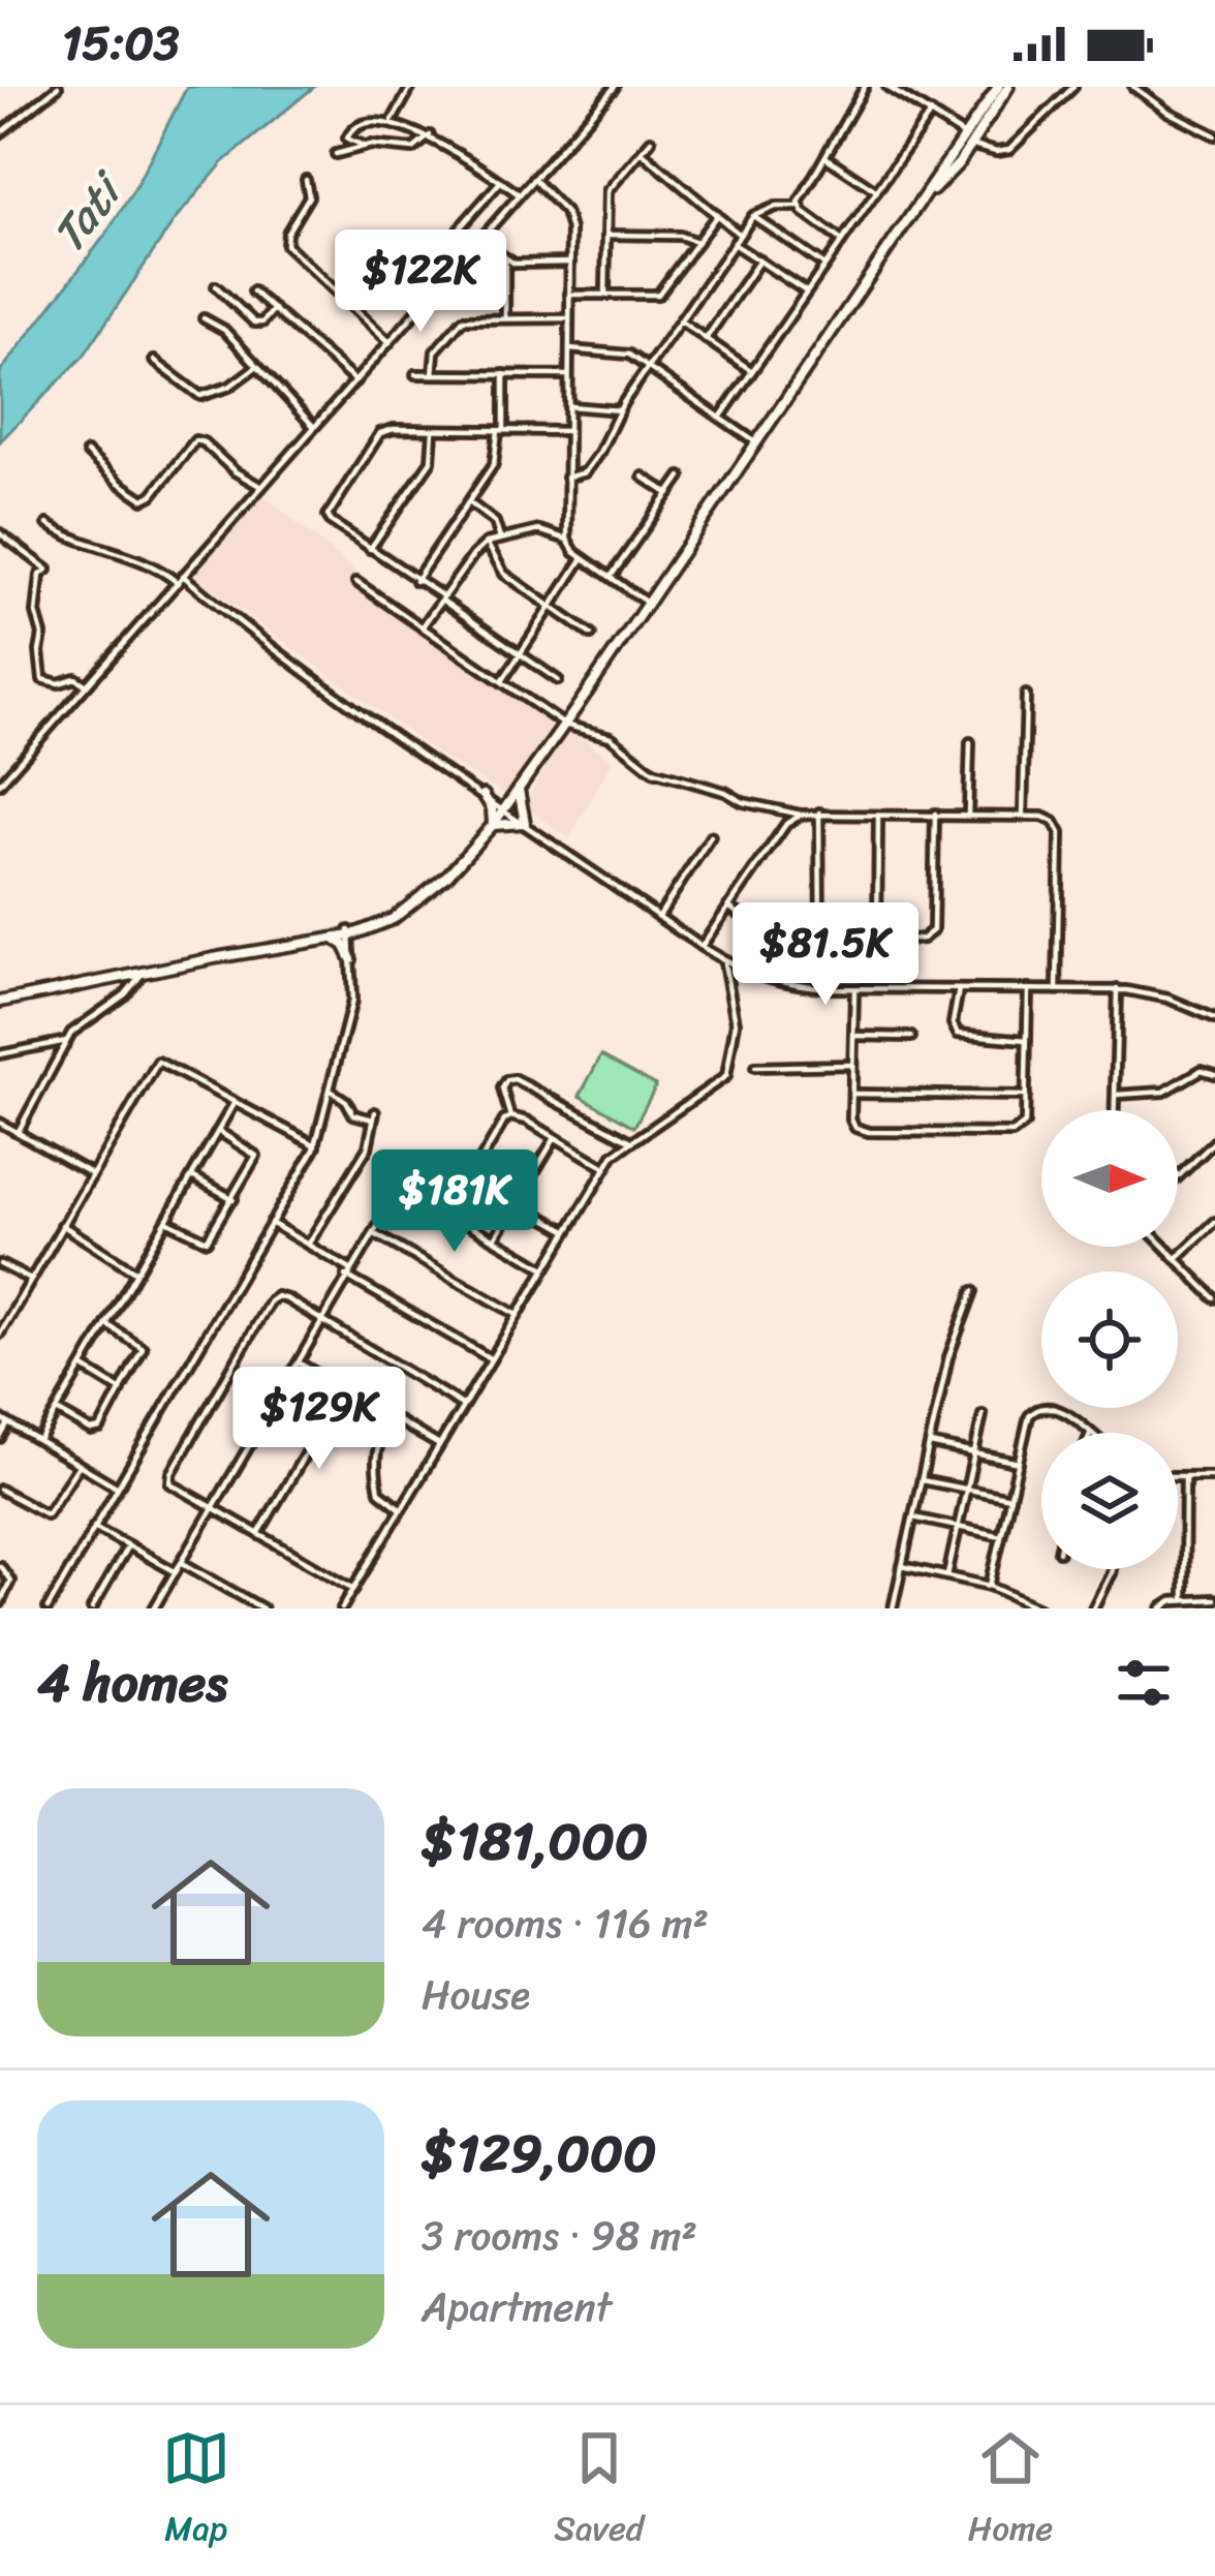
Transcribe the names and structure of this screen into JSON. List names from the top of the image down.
{
  "water": ["Tati"],
  "north": "right",
  "page": {
    "status": "15:03",
    "price": [
      "$122K",
      "$81.5K",
      "$181K",
      "$129K"
    ],
    "heading": "4 homes",
    "list": [
      {
        "name": "$181,000",
        "note": "4 rooms · 116 m² · House"
      },
      {
        "name": "$129,000",
        "note": "3 rooms · 98 m² · Apartment"
      }
    ],
    "tabs": ["Map", "Saved", "Home"]
  }
}
